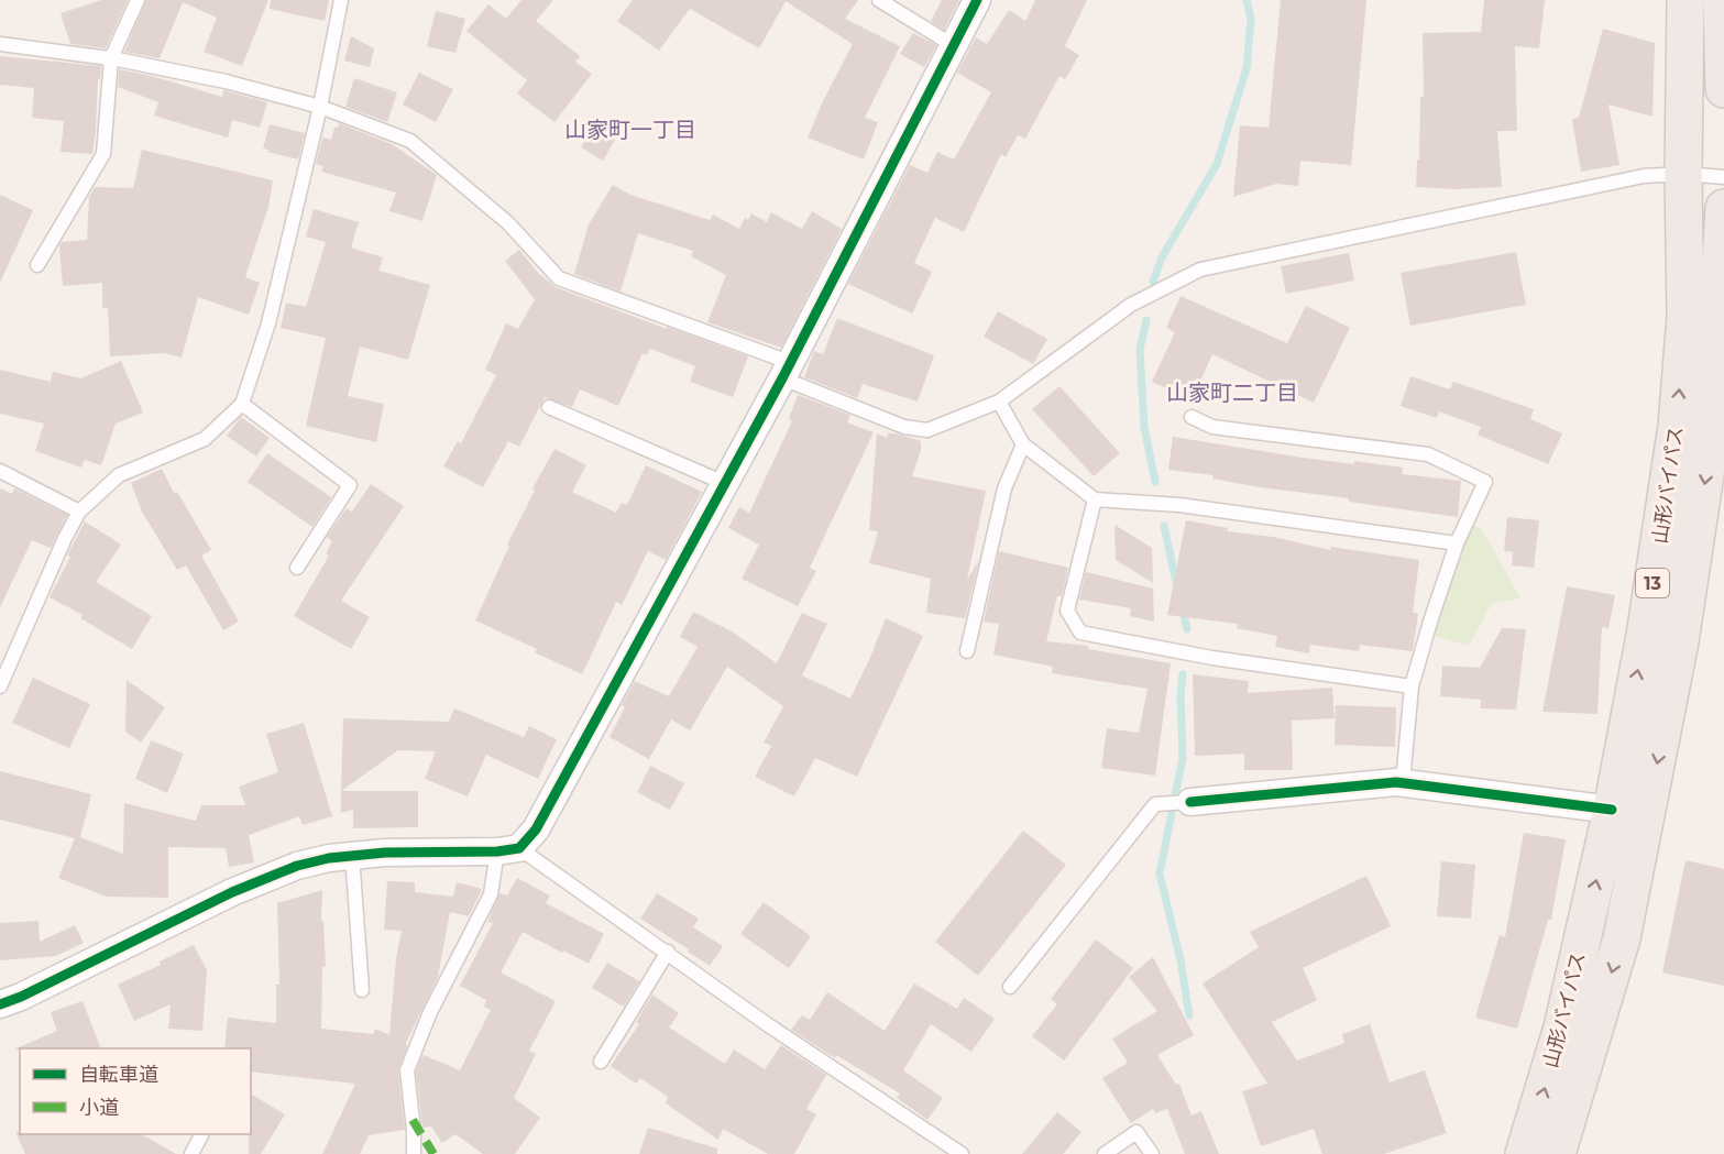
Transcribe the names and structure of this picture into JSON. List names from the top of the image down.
{
  "streets": {
    "highway": ["山形バイパス", "13"]
  },
  "districts": ["山家町一丁目", "山家町二丁目"],
  "legend": ["自転車道", "小道"]
}
